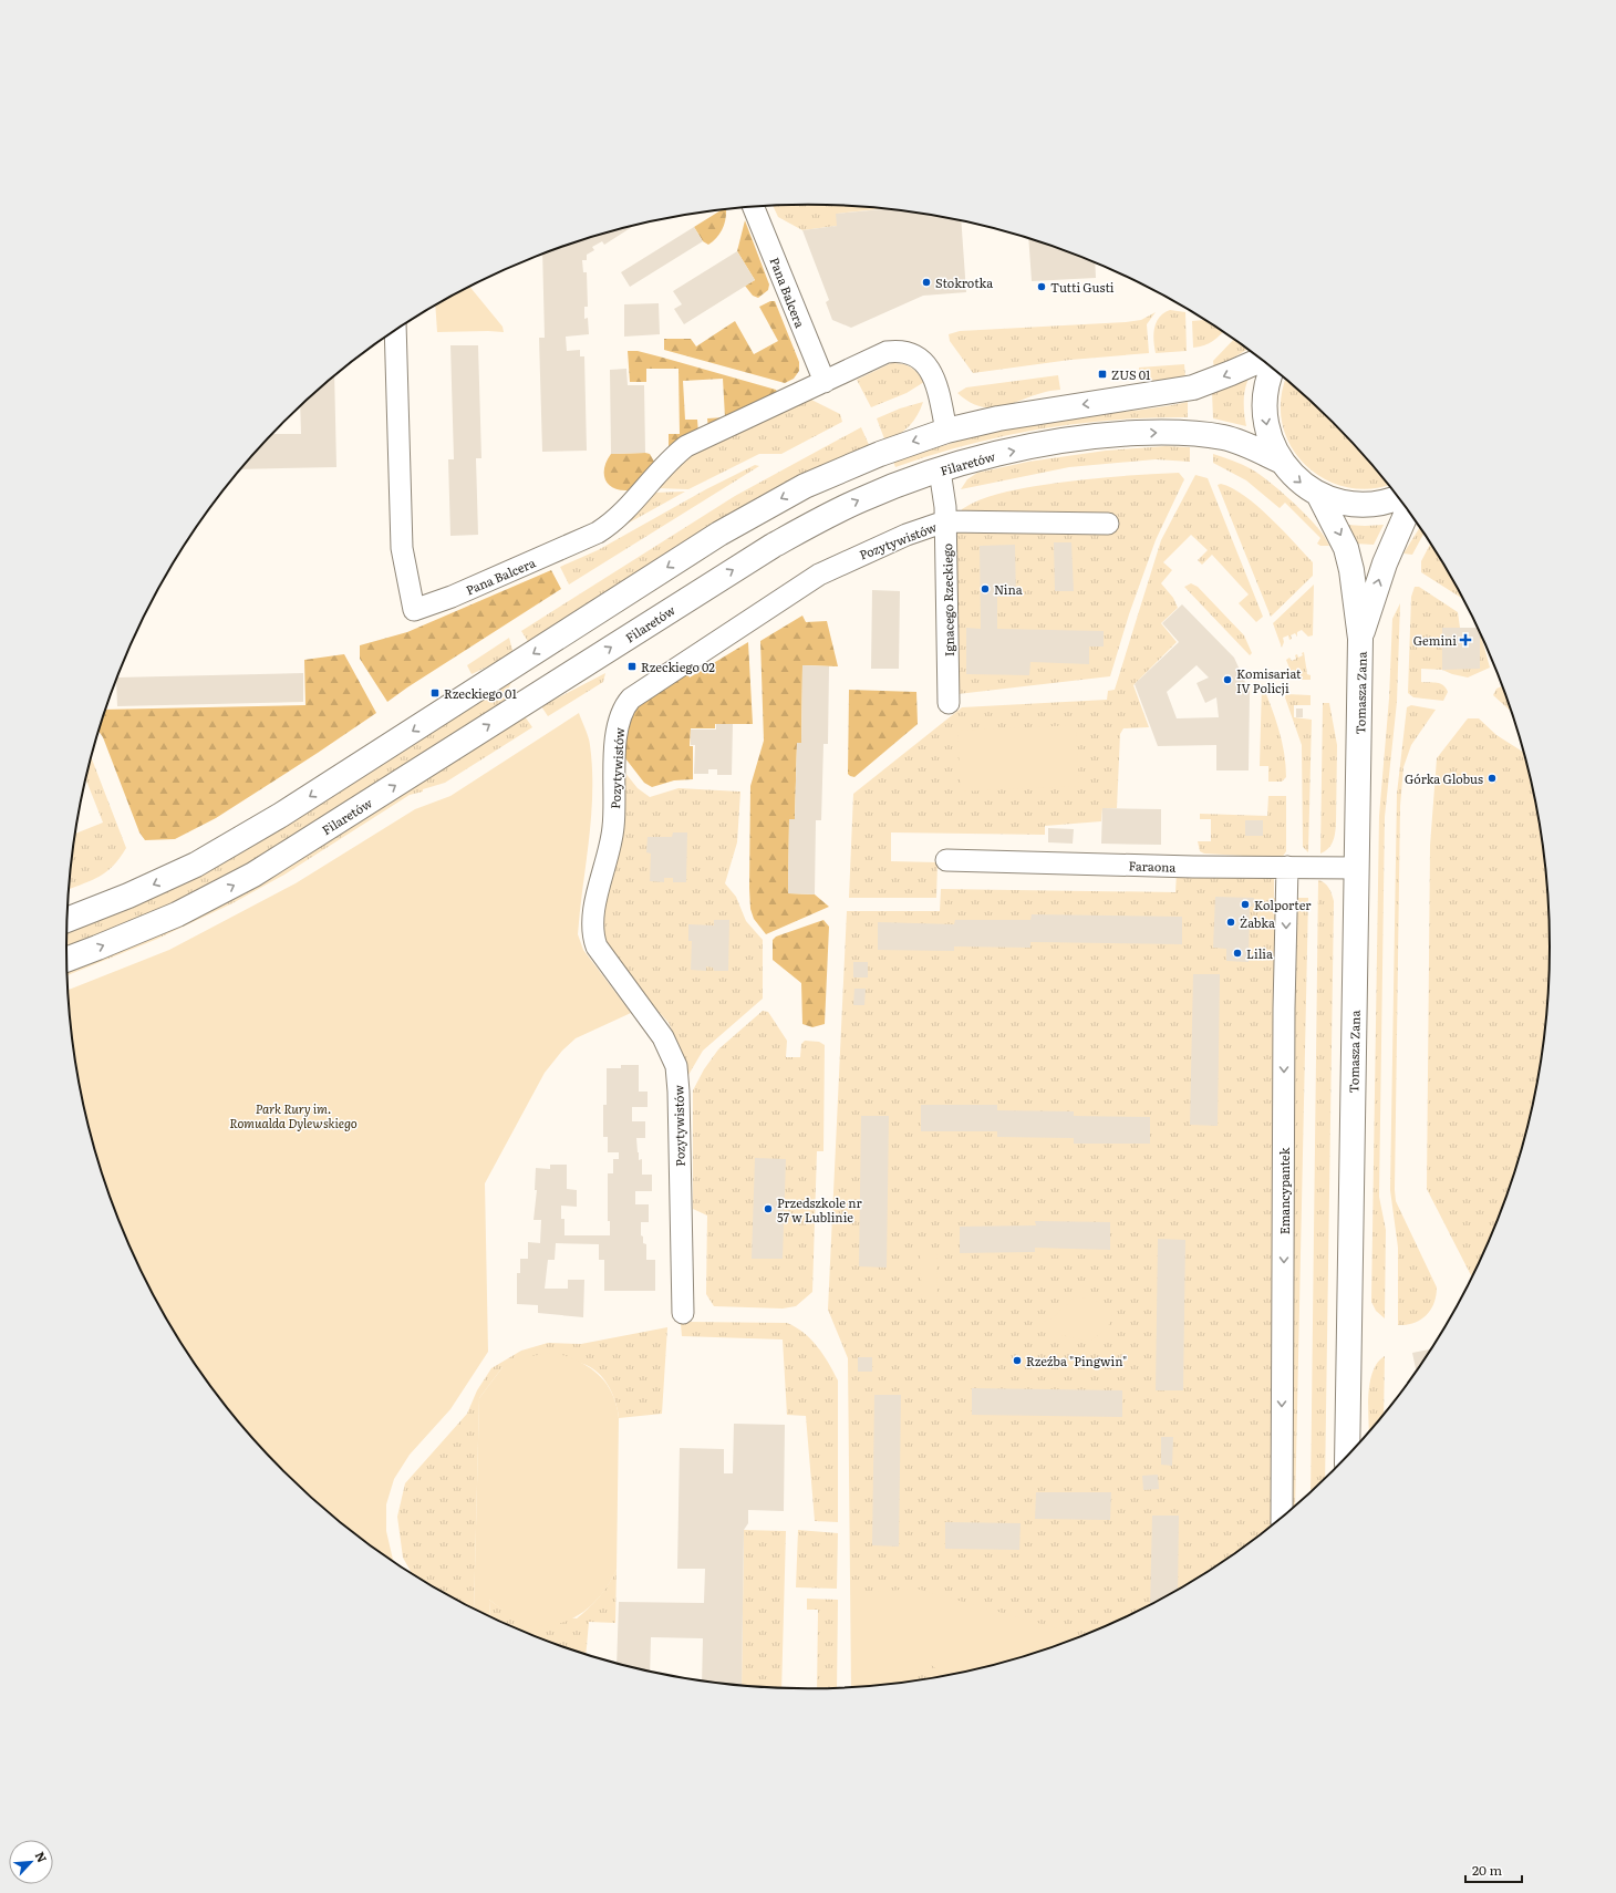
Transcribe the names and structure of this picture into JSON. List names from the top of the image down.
{
  "streets": {
    "main road": ["Filaretów", "Tomasza Zana"],
    "street": [
      "Pana Balcera",
      "Pozytywistów",
      "Ignacego Rzeckiego",
      "Faraona",
      "Emancypantek"
    ]
  },
  "crossings": [
    ["Filaretów", "Ignacego Rzeckiego"],
    ["Pozytywistów", "Ignacego Rzeckiego"],
    ["Tomasza Zana", "Faraona"],
    ["Faraona", "Emancypantek"]
  ],
  "one_way": ["Emancypantek"],
  "parks": ["Park Rury im. Romualda Dylewskiego"],
  "places": {
    "other": [
      "Stokrotka",
      "Tutti Gusti",
      "Nina",
      "Komisariat IV Policji",
      "Górka Globus",
      "Kolporter",
      "Żabka",
      "Lilia",
      "Przedszkole nr 57 w Lublinie",
      "Rzeźba \"Pingwin\""
    ],
    "transit": ["ZUS 01", "Rzeckiego 02", "Rzeckiego 01"],
    "health": ["Gemini"]
  },
  "scale_bar": "20 m",
  "north": "top right"
}
